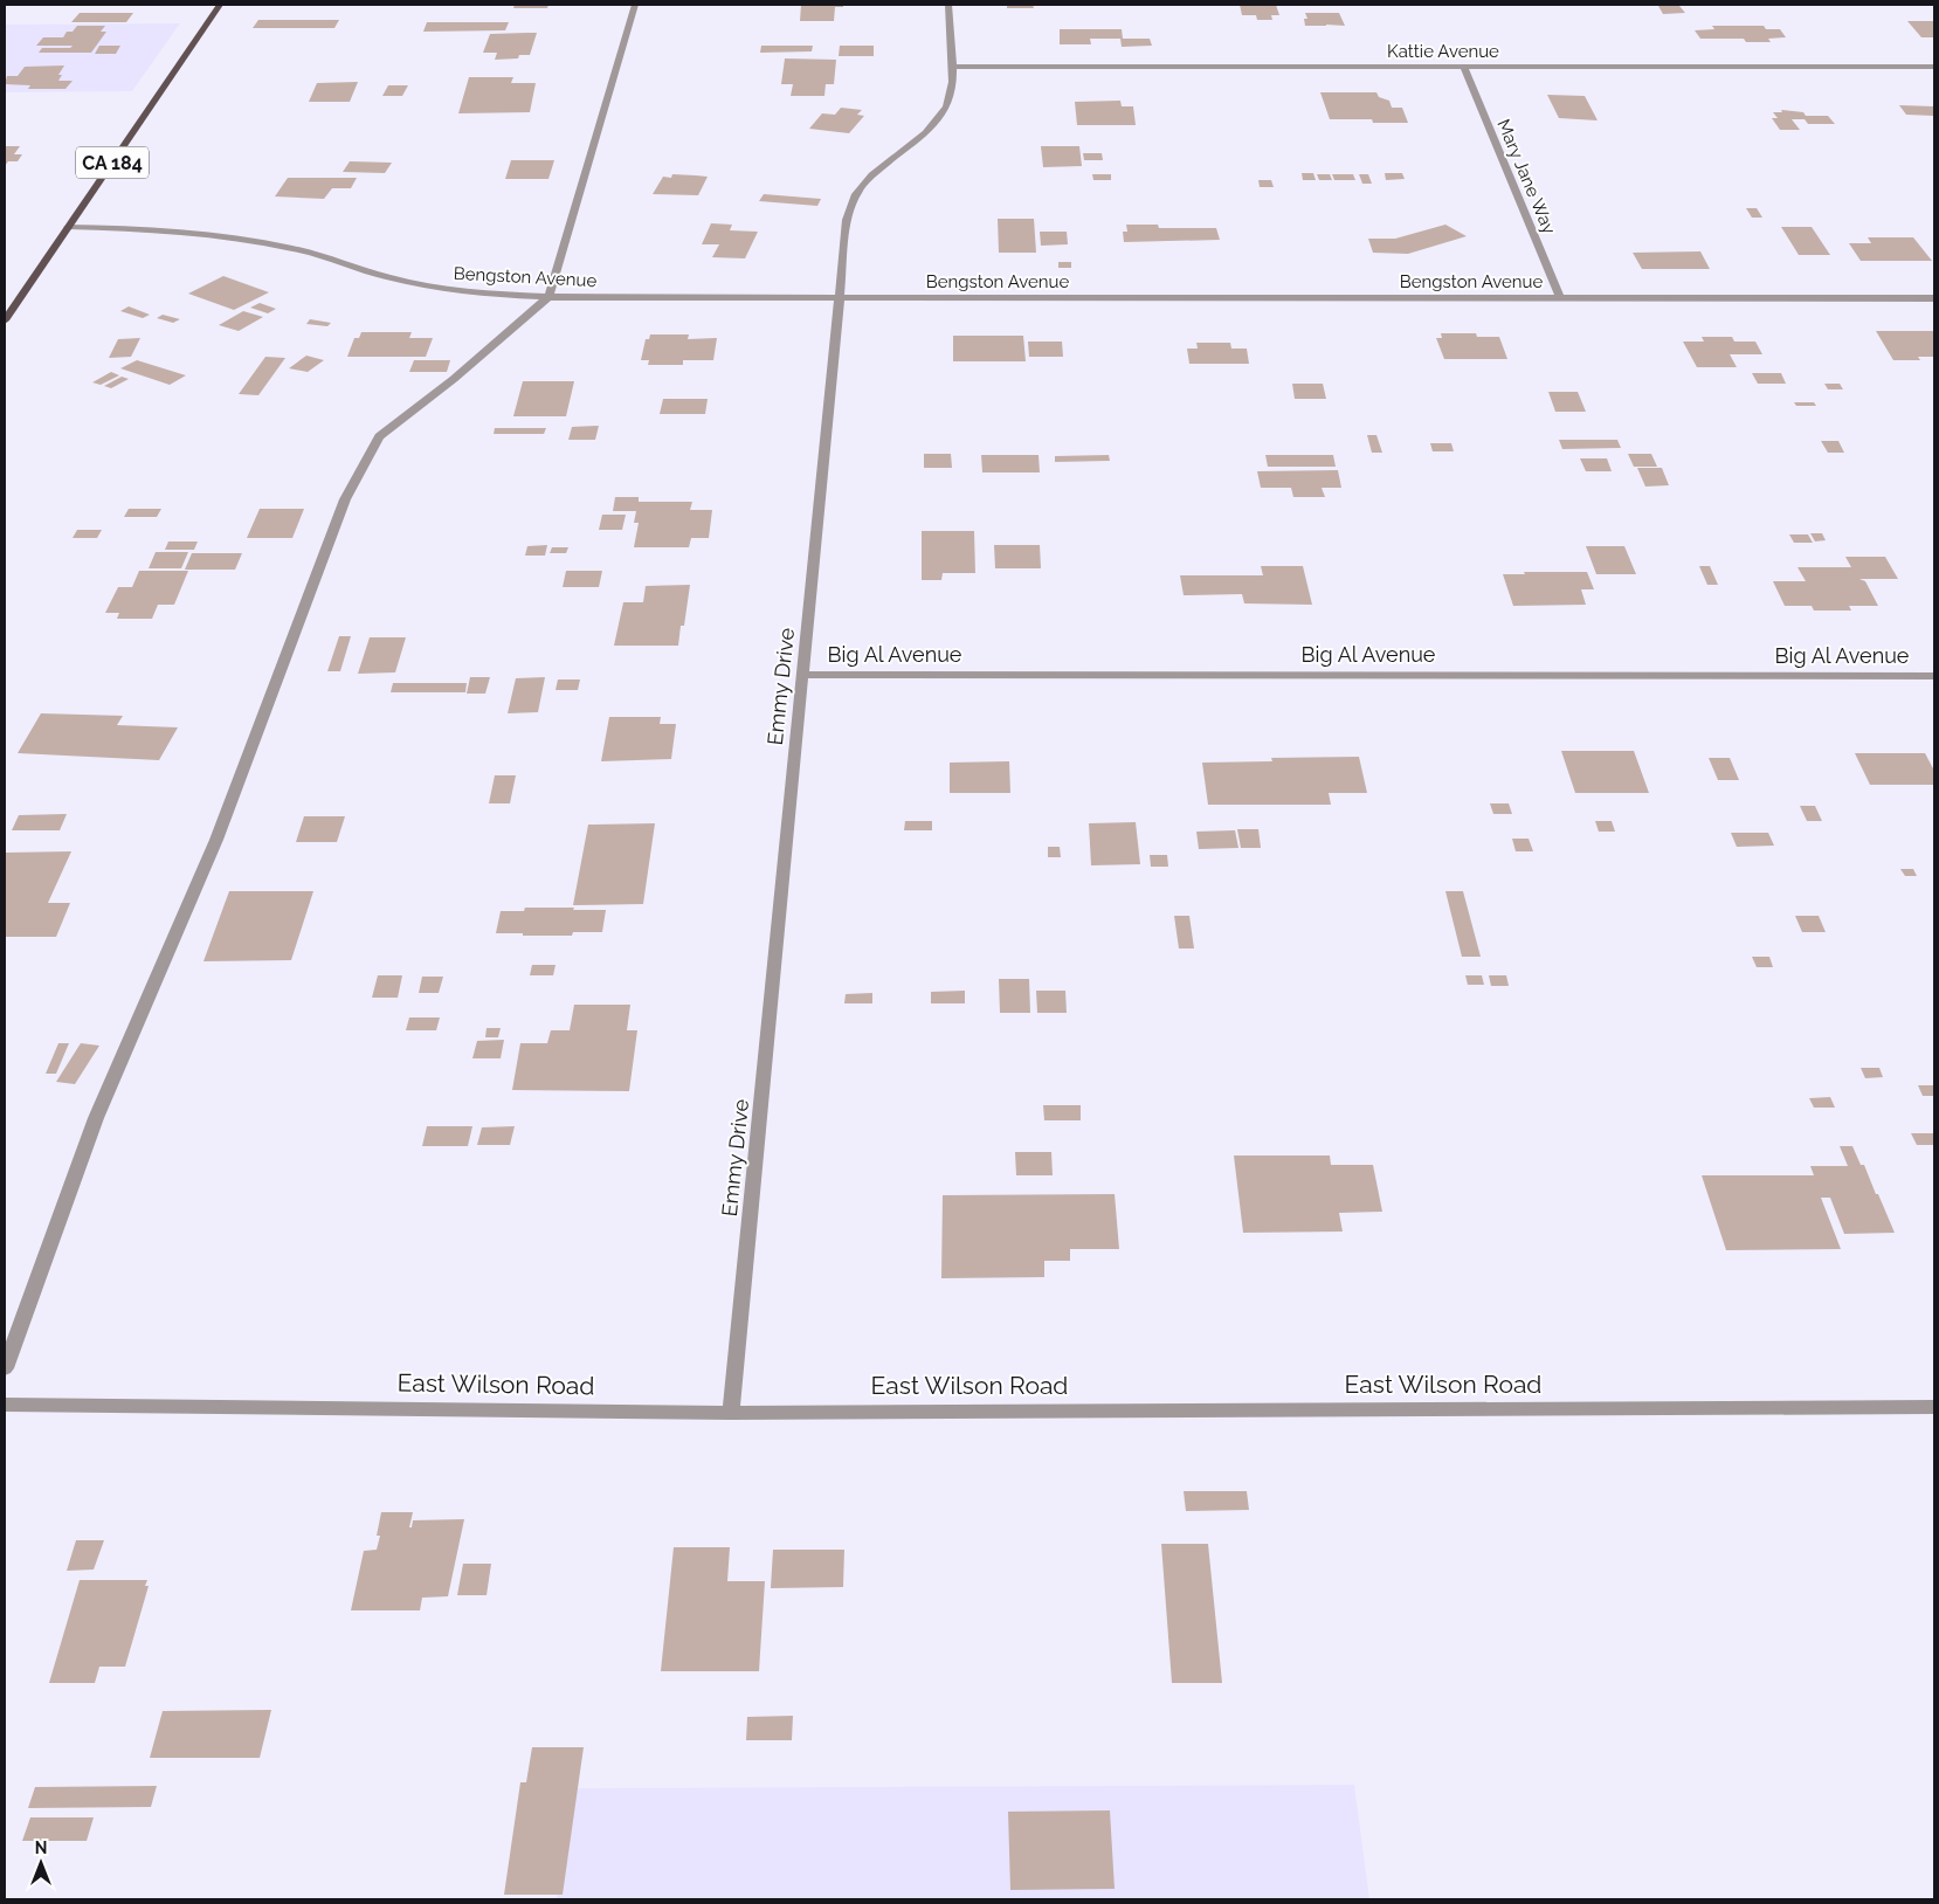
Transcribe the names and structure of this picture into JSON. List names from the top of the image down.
{
  "streets": {
    "main road": ["CA 184"],
    "street": [
      "Kattie Avenue",
      "Mary Jane Way",
      "Bengston Avenue",
      "Big Al Avenue",
      "Emmy Drive",
      "East Wilson Road"
    ]
  },
  "crossings": [
    ["Kattie Avenue", "Mary Jane Way"],
    ["Kattie Avenue", "Emmy Drive"],
    ["CA 184", "Bengston Avenue"],
    ["Mary Jane Way", "Bengston Avenue"],
    ["Bengston Avenue", "Emmy Drive"],
    ["Big Al Avenue", "Emmy Drive"],
    ["Emmy Drive", "East Wilson Road"]
  ],
  "north": "top"
}
